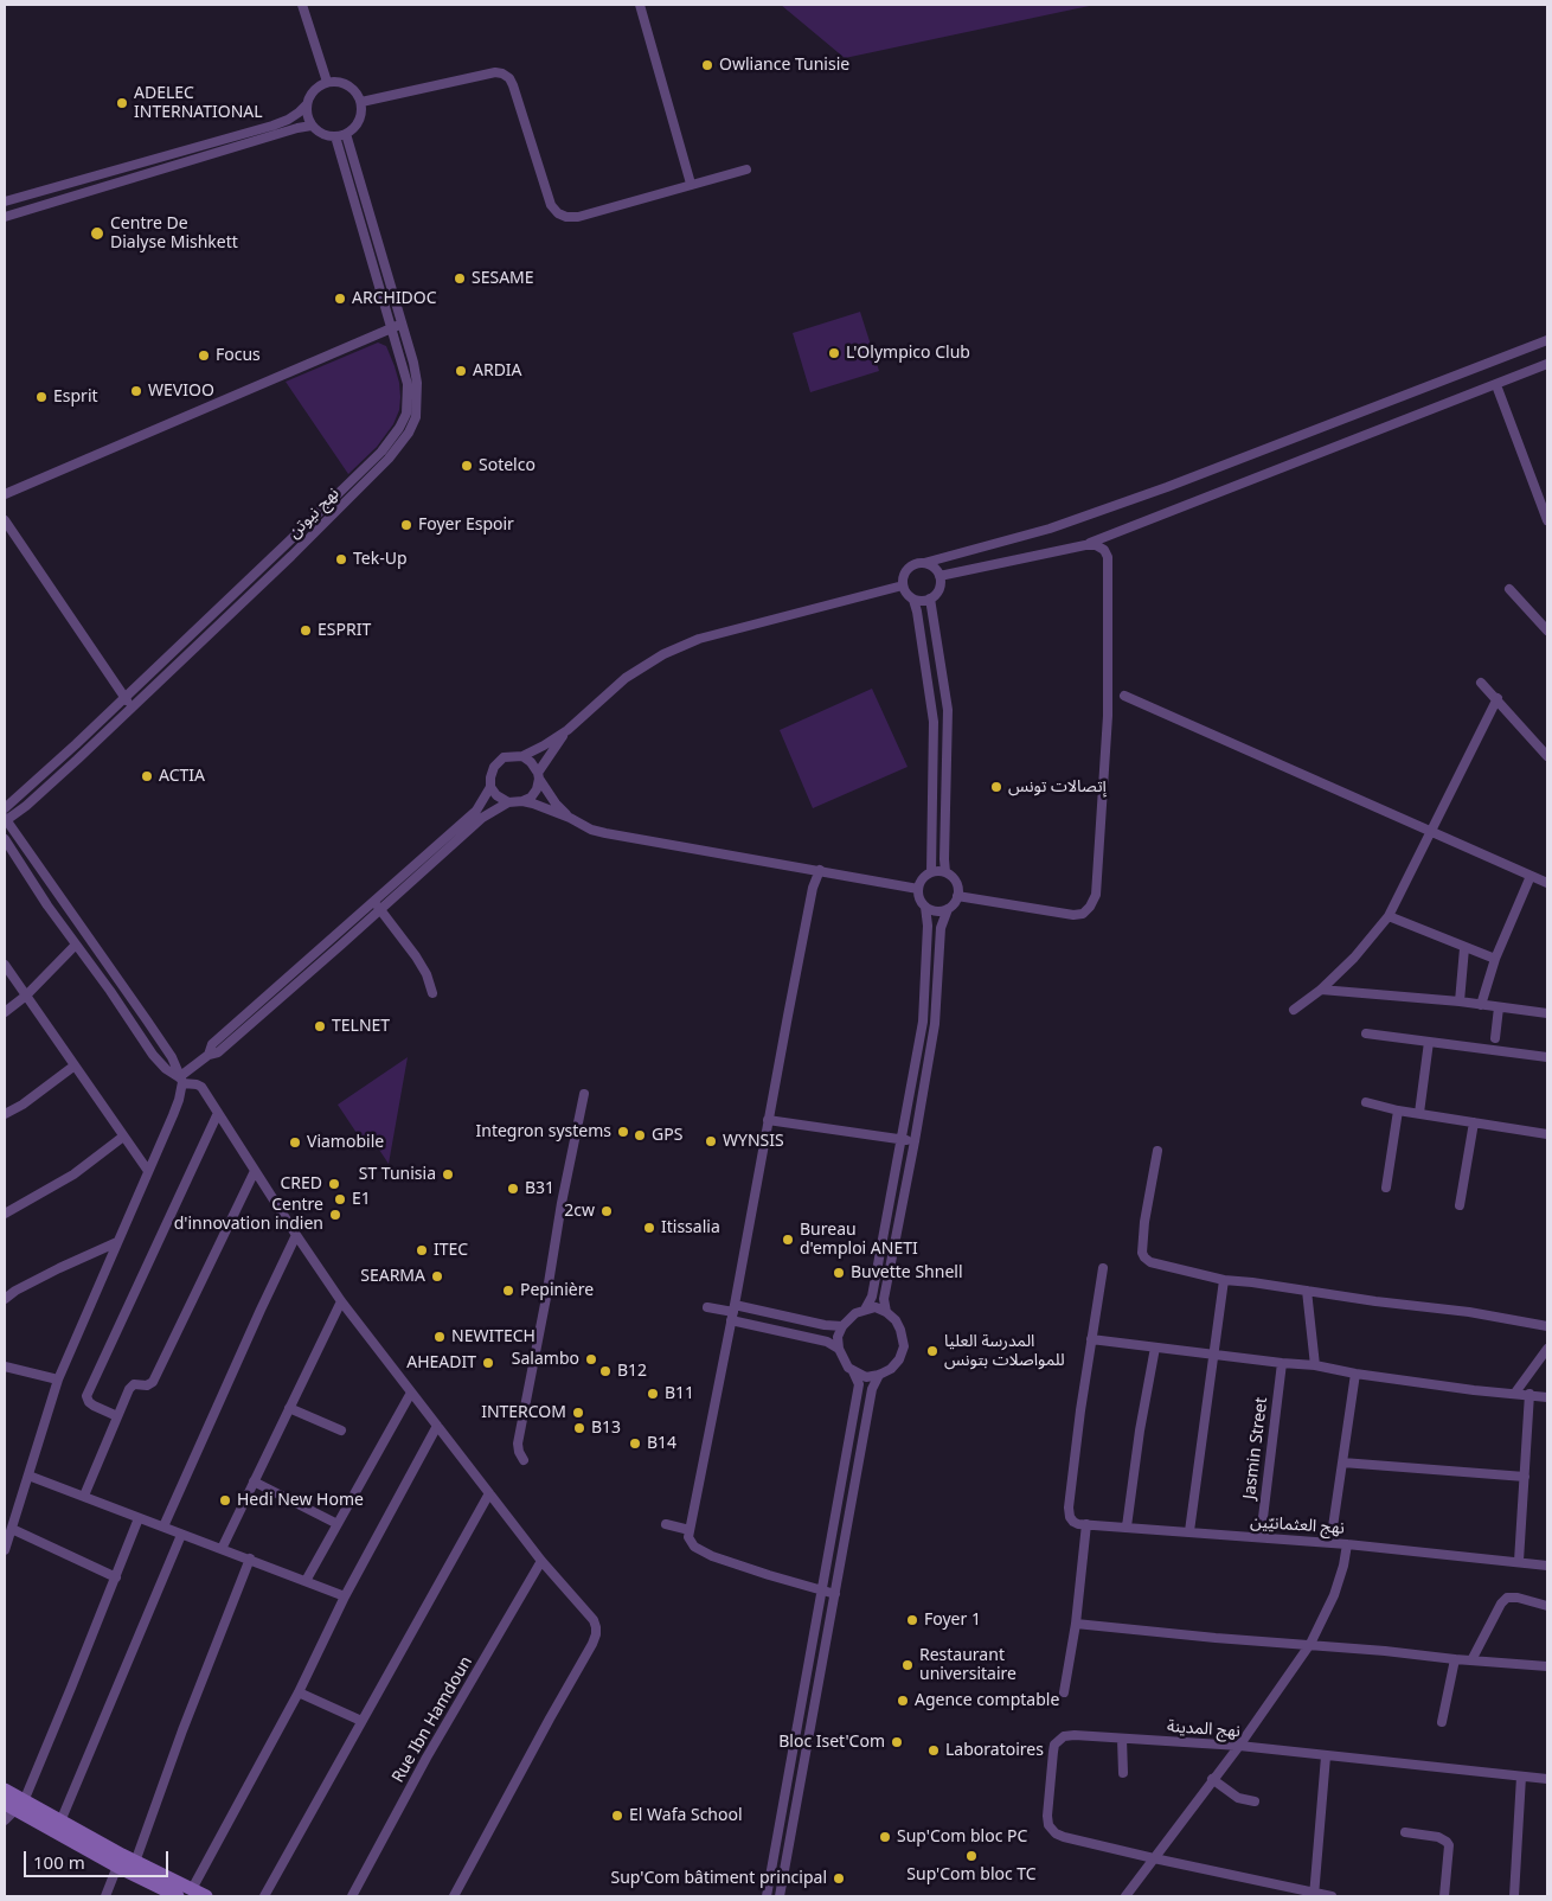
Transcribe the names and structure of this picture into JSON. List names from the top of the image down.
{
  "streets": {
    "street": [
      "نهج نيوتن",
      "Jasmin Street",
      "نهج العثمانيّين",
      "Rue Ibn Hamdoun",
      "نهج المدينة"
    ]
  },
  "crossings": [
    ["Jasmin Street", "نهج العثمانيّين"]
  ],
  "places": [
    "Owliance Tunisie",
    "ADELEC INTERNATIONAL",
    "Centre De Dialyse Mishkett",
    "SESAME",
    "ARCHIDOC",
    "L'Olympico Club",
    "Focus",
    "ARDIA",
    "WEVIOO",
    "Esprit",
    "Sotelco",
    "Foyer Espoir",
    "Tek-Up",
    "ESPRIT",
    "ACTIA",
    "إتصالات تونس",
    "TELNET",
    "Integron systems",
    "GPS",
    "WYNSIS",
    "Viamobile",
    "ST Tunisia",
    "CRED",
    "B31",
    "E1",
    "2cw",
    "Centre d'innovation indien",
    "Itissalia",
    "Bureau d'emploi ANETI",
    "ITEC",
    "Buvette Shnell",
    "SEARMA",
    "Pepinière",
    "NEWITECH",
    "المدرسة العليا للمواصلات بتونس",
    "Salambo",
    "AHEADIT",
    "B12",
    "B11",
    "INTERCOM",
    "B13",
    "B14",
    "Hedi New Home",
    "Foyer 1",
    "Restaurant universitaire",
    "Agence comptable",
    "Bloc Iset'Com",
    "Laboratoires",
    "El Wafa School",
    "Sup'Com bloc PC",
    "Sup'Com bloc TC",
    "Sup'Com bâtiment principal"
  ],
  "scale_bar": "100 m"
}
